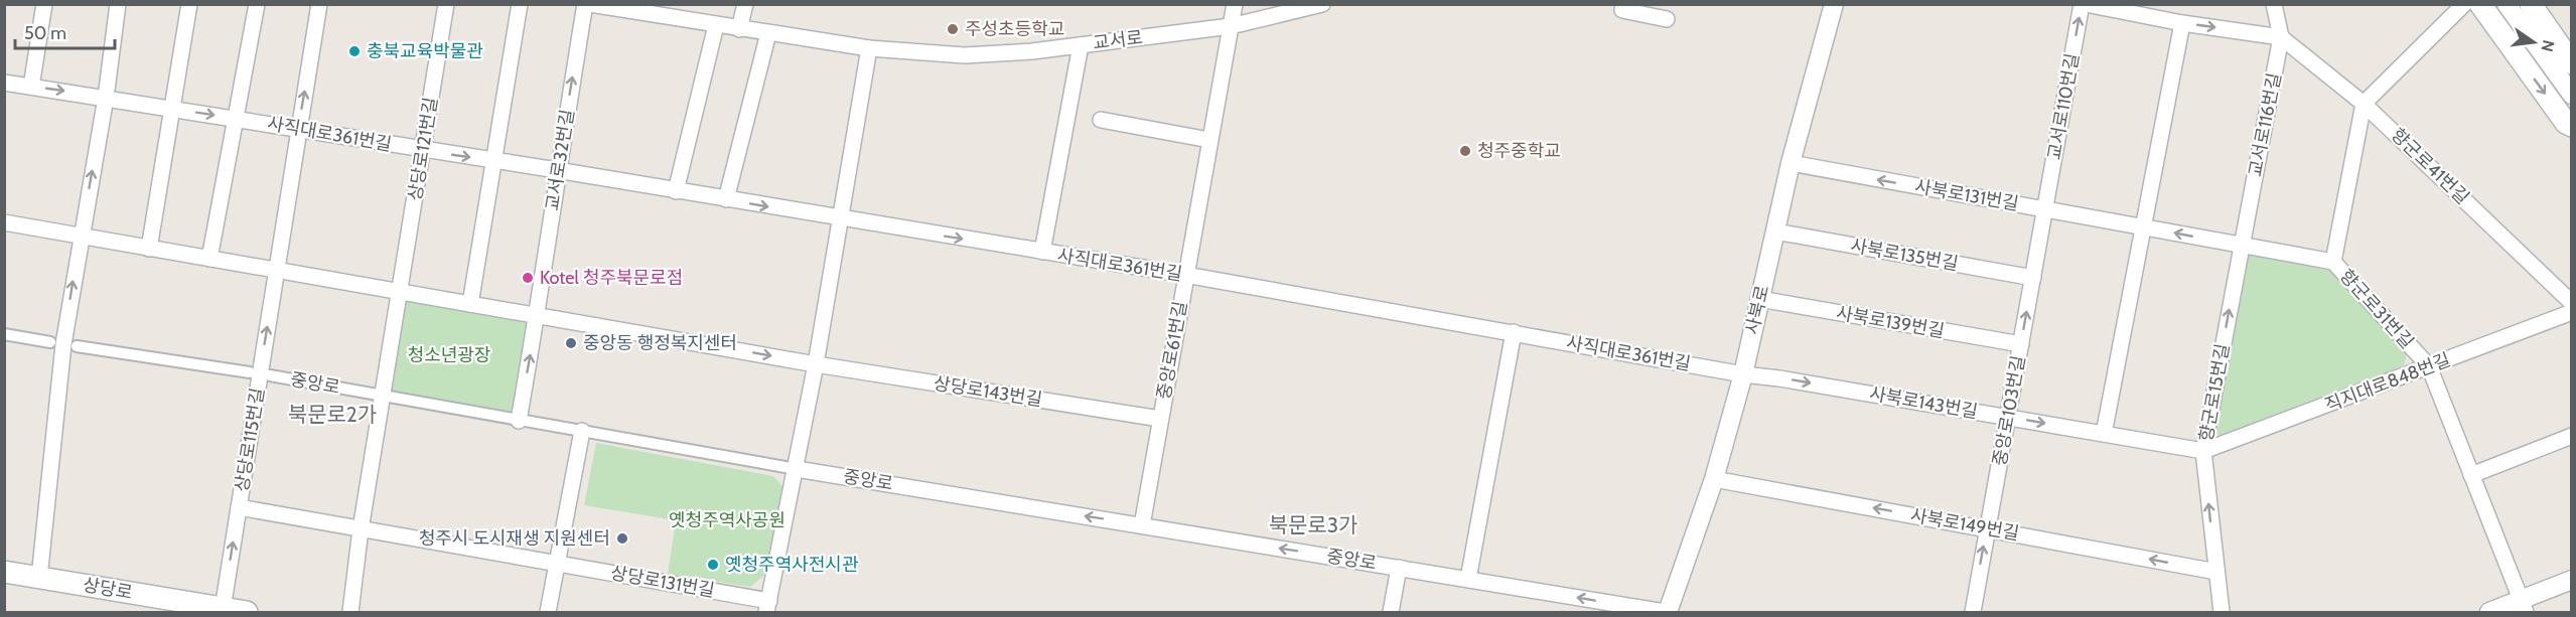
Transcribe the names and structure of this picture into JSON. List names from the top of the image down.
{
  "streets": {
    "main road": ["상당로"],
    "street": [
      "교서로",
      "교서로110번길",
      "교서로116번길",
      "사직대로361번길",
      "상당로121번길",
      "교서로32번길",
      "향군로41번길",
      "사북로131번길",
      "사북로135번길",
      "향군로31번길",
      "사북로",
      "사북로139번길",
      "중앙로61번길",
      "직지대로848번길",
      "중앙로",
      "상당로143번길",
      "향군로15번길",
      "사북로143번길",
      "중앙로103번길",
      "상당로115번길",
      "사북로149번길",
      "상당로131번길"
    ]
  },
  "crossings": [
    ["교서로", "중앙로61번길"],
    ["교서로110번길", "사북로131번길"],
    ["교서로110번길", "중앙로103번길"],
    ["교서로116번길", "향군로41번길"],
    ["교서로116번길", "사북로131번길"],
    ["교서로116번길", "향군로31번길"],
    ["교서로116번길", "향군로15번길"],
    ["사직대로361번길", "상당로121번길"],
    ["사직대로361번길", "교서로32번길"],
    ["사직대로361번길", "사북로"],
    ["사직대로361번길", "중앙로61번길"],
    ["사직대로361번길", "사북로143번길"],
    ["사직대로361번길", "상당로115번길"],
    ["상당로121번길", "중앙로"],
    ["상당로121번길", "상당로131번길"],
    ["교서로32번길", "중앙로"],
    ["교서로32번길", "상당로143번길"],
    ["사북로131번길", "향군로31번길"],
    ["사북로131번길", "사북로"],
    ["사북로131번길", "향군로15번길"],
    ["사북로131번길", "중앙로103번길"],
    ["사북로135번길", "사북로"],
    ["사북로135번길", "중앙로103번길"],
    ["향군로31번길", "직지대로848번길"],
    ["향군로31번길", "향군로15번길"],
    ["사북로", "사북로139번길"],
    ["사북로", "중앙로"],
    ["사북로", "사북로143번길"],
    ["사북로", "사북로149번길"],
    ["사북로139번길", "중앙로103번길"],
    ["중앙로61번길", "중앙로"],
    ["중앙로61번길", "상당로143번길"],
    ["직지대로848번길", "향군로15번길"],
    ["직지대로848번길", "사북로143번길"],
    ["향군로15번길", "사북로143번길"],
    ["향군로15번길", "사북로149번길"],
    ["사북로143번길", "중앙로103번길"],
    ["중앙로103번길", "사북로149번길"],
    ["상당로115번길", "상당로"]
  ],
  "one_way": [
    "사북로131번길",
    "중앙로",
    "상당로143번길",
    "사북로143번길",
    "사북로149번길"
  ],
  "districts": ["북문로2가", "북문로3가"],
  "parks": ["청소년광장", "옛청주역사공원"],
  "places": [
    "주성초등학교",
    "충북교육박물관",
    "청주중학교",
    "Kotel 청주북문로점",
    "중앙동 행정복지센터",
    "청주시 도시재생 지원센터",
    "옛청주역사전시관"
  ],
  "scale_bar": "50 m",
  "north": "right"
}
